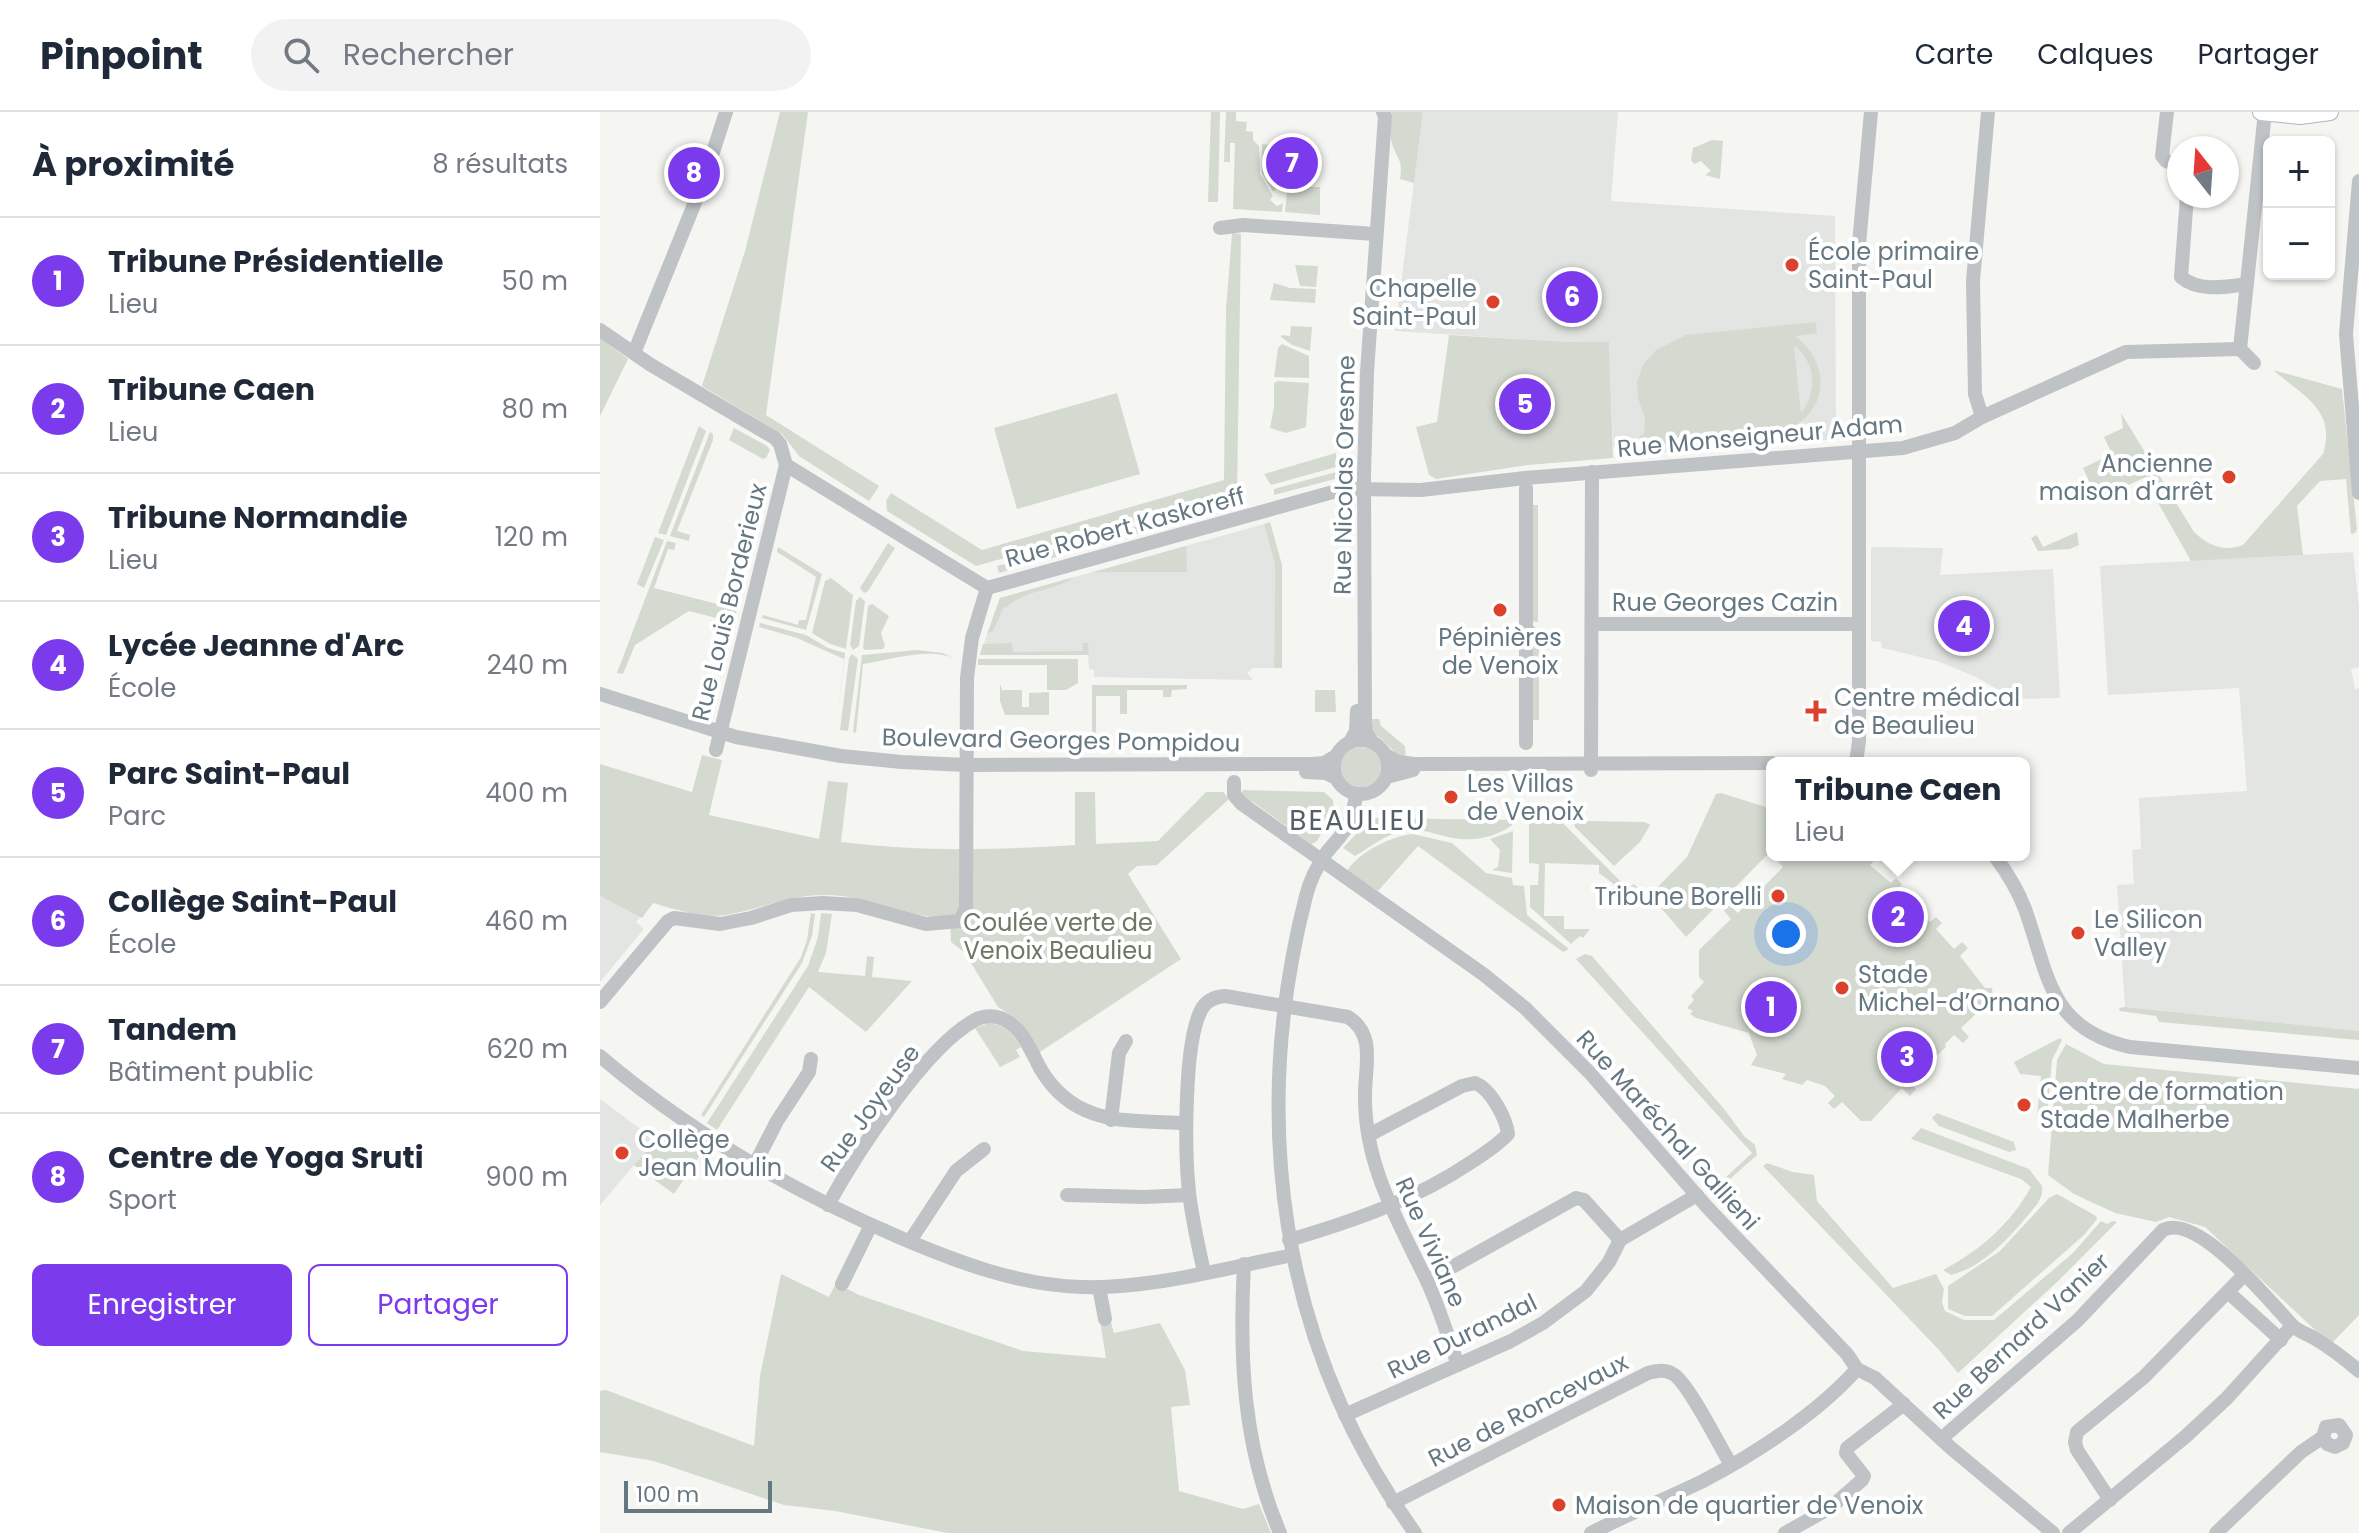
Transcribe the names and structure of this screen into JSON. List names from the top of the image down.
{
  "streets": {
    "street": [
      "Rue Monseigneur Adam",
      "Rue Nicolas Oresme",
      "Rue Robert Kaskoreff",
      "Rue Louis Borderieux",
      "Rue Georges Cazin",
      "Boulevard Georges Pompidou",
      "Rue Joyeuse",
      "Rue Maréchal Gallieni",
      "Rue Viviane",
      "Rue Durandal",
      "Rue Bernard Vanier",
      "Rue de Roncevaux"
    ]
  },
  "crossings": [
    ["Rue Monseigneur Adam", "Rue Nicolas Oresme"],
    ["Rue Monseigneur Adam", "Rue Robert Kaskoreff"],
    ["Rue Nicolas Oresme", "Rue Robert Kaskoreff"],
    ["Rue Nicolas Oresme", "Boulevard Georges Pompidou"],
    ["Rue Robert Kaskoreff", "Rue Louis Borderieux"],
    ["Rue Louis Borderieux", "Boulevard Georges Pompidou"],
    ["Rue Joyeuse", "Rue Viviane"],
    ["Rue Maréchal Gallieni", "Rue Durandal"],
    ["Rue Maréchal Gallieni", "Rue Bernard Vanier"],
    ["Rue Viviane", "Rue Durandal"]
  ],
  "districts": ["BEAULIEU"],
  "parks": ["Coulée verte de Venoix Beaulieu"],
  "places": {
    "other": [
      "École primaire Saint-Paul",
      "Chapelle Saint-Paul",
      "Ancienne maison d'arrêt",
      "Pépinières de Venoix",
      "Les Villas de Venoix",
      "Tribune Borelli",
      "Le Silicon Valley",
      "Stade Michel-d’Ornano",
      "Centre de formation Stade Malherbe",
      "Collège Jean Moulin",
      "Maison de quartier de Venoix"
    ],
    "health": ["Centre médical de Beaulieu"]
  },
  "scale_bar": "100 m",
  "north": "top",
  "page": {
    "header": "Pinpoint",
    "search": "Rechercher",
    "nav": ["Carte", "Calques", "Partager"],
    "heading": ["À proximité", "8 résultats"],
    "pins": [
      "7",
      "8",
      "6",
      "5",
      "4",
      "2",
      "1",
      "3"
    ],
    "map_buttons": ["+", "−"],
    "list": [
      {
        "mark": "1",
        "name": "Tribune Présidentielle",
        "note": "Lieu",
        "value": "50 m"
      },
      {
        "mark": "2",
        "name": "Tribune Caen",
        "note": "Lieu",
        "value": "80 m"
      },
      {
        "mark": "3",
        "name": "Tribune Normandie",
        "note": "Lieu",
        "value": "120 m"
      },
      {
        "mark": "4",
        "name": "Lycée Jeanne d'Arc",
        "note": "École",
        "value": "240 m"
      },
      {
        "mark": "5",
        "name": "Parc Saint-Paul",
        "note": "Parc",
        "value": "400 m"
      },
      {
        "mark": "6",
        "name": "Collège Saint-Paul",
        "note": "École",
        "value": "460 m"
      },
      {
        "mark": "7",
        "name": "Tandem",
        "note": "Bâtiment public",
        "value": "620 m"
      },
      {
        "mark": "8",
        "name": "Centre de Yoga Sruti",
        "note": "Sport",
        "value": "900 m"
      }
    ],
    "popup": ["Tribune Caen", "Lieu"],
    "buttons": ["Enregistrer", "Partager"],
    "scale": "100 m"
  }
}
